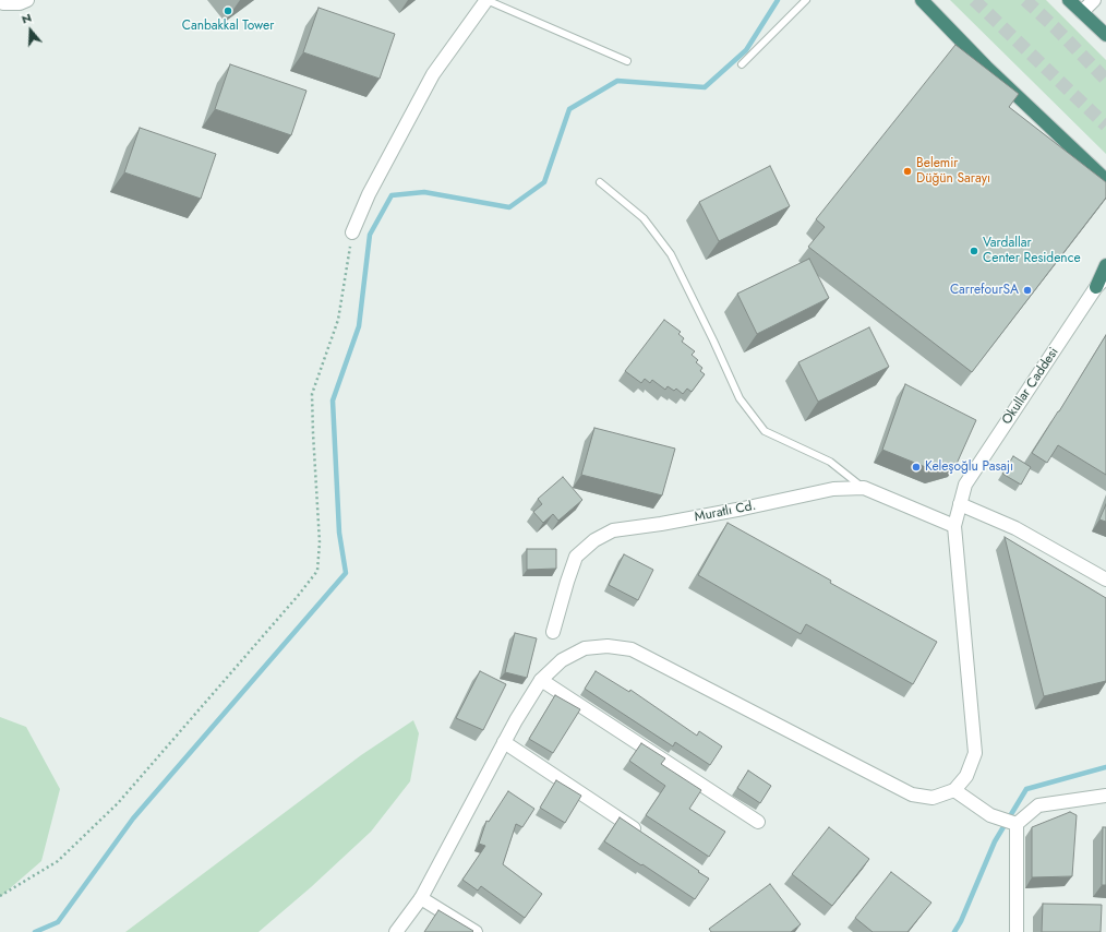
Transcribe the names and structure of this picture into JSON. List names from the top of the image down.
{
  "streets": {
    "street": ["Okullar Caddesi", "Muratlı Cd."]
  },
  "crossings": [
    ["Okullar Caddesi", "Muratlı Cd."]
  ],
  "places": [
    "Canbakkal Tower",
    "Belemir Düğün Sarayı",
    "Vardallar Center Residence",
    "CarrefourSA",
    "Keleşoğlu Pasajı"
  ],
  "north": "top"
}
